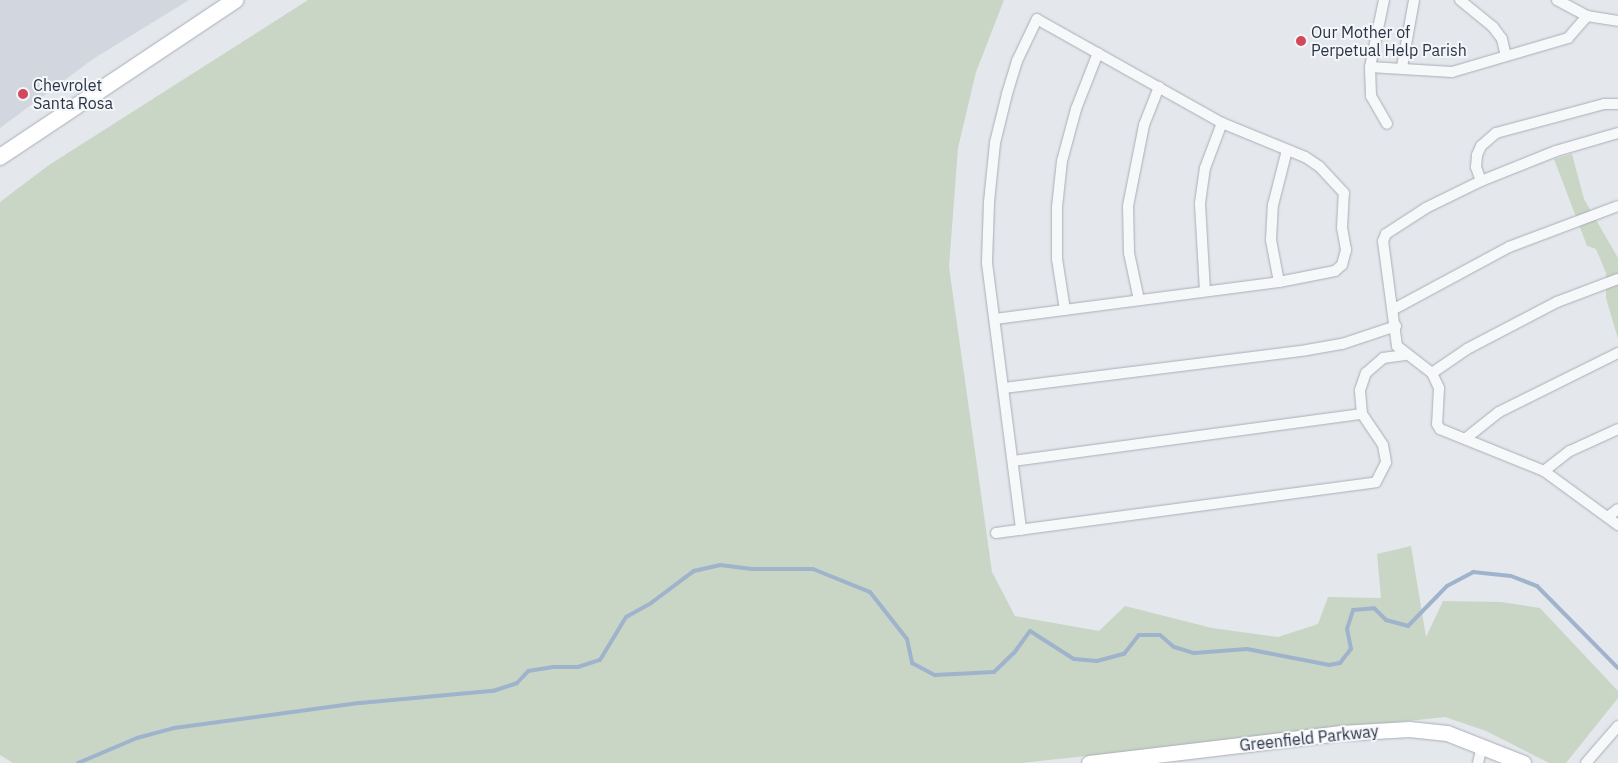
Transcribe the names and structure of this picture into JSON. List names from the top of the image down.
{
  "streets": {
    "main road": ["Greenfield Parkway"]
  },
  "places": ["Our Mother of Perpetual Help Parish", "Chevrolet Santa Rosa"]
}
